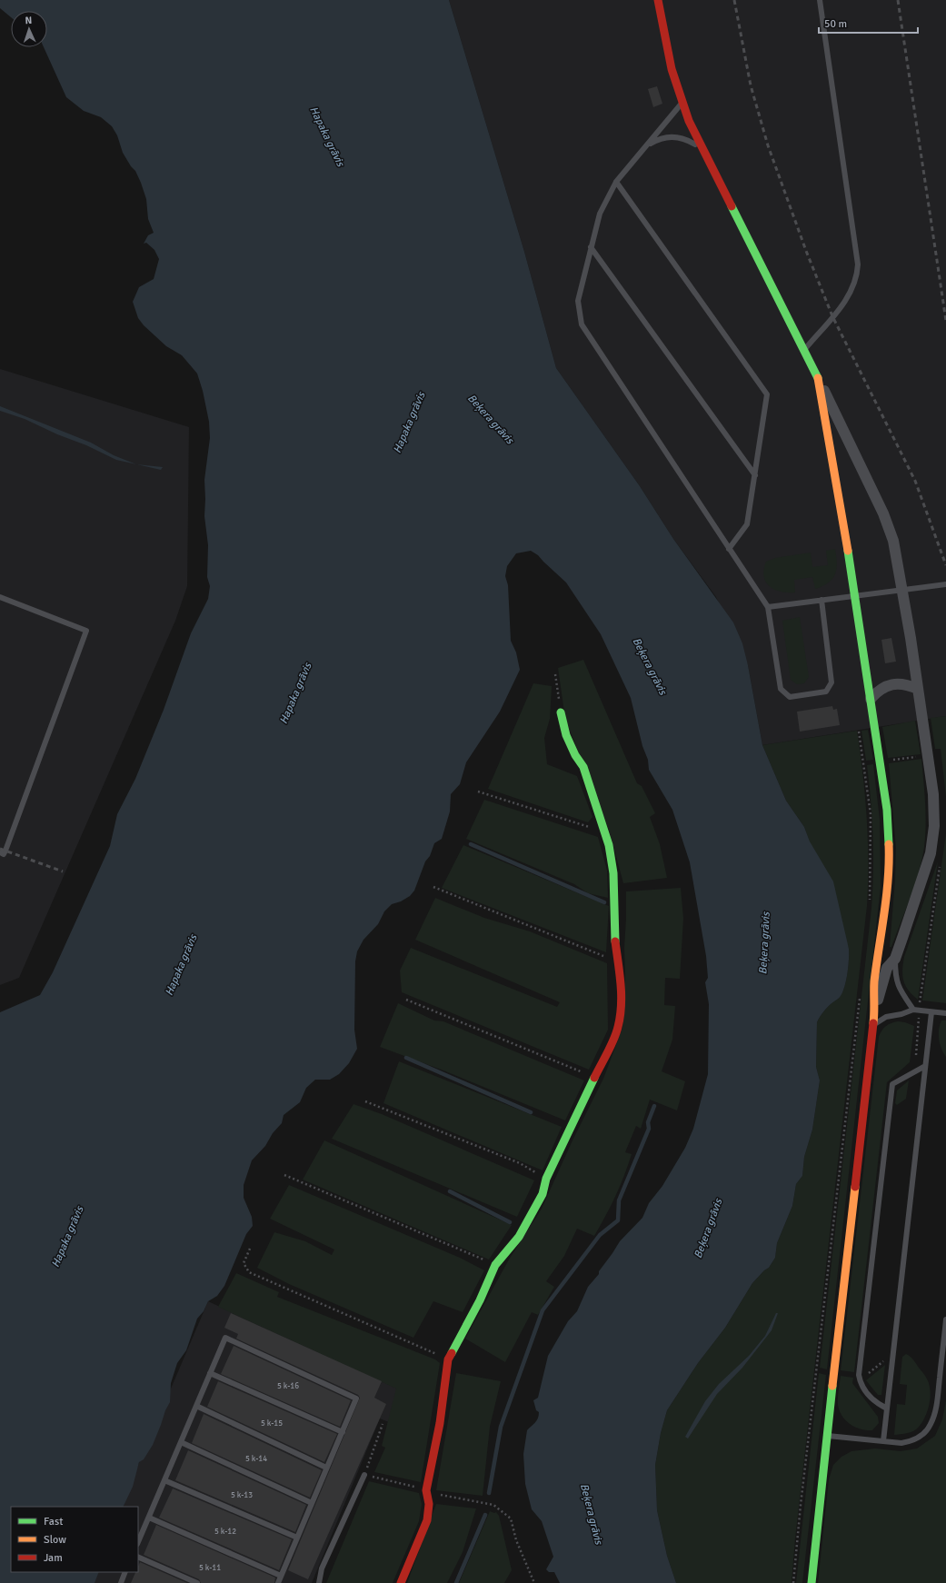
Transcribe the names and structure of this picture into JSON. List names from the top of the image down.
{
  "water": ["Hapaka grāvis", "Beķera grāvis"],
  "house_numbers": [
    "5 k-16",
    "5 k-15",
    "5 k-14",
    "5 k-13",
    "5 k-12",
    "5 k-11"
  ],
  "legend": ["Fast", "Slow", "Jam"],
  "scale_bar": "50 m",
  "north": "top"
}
